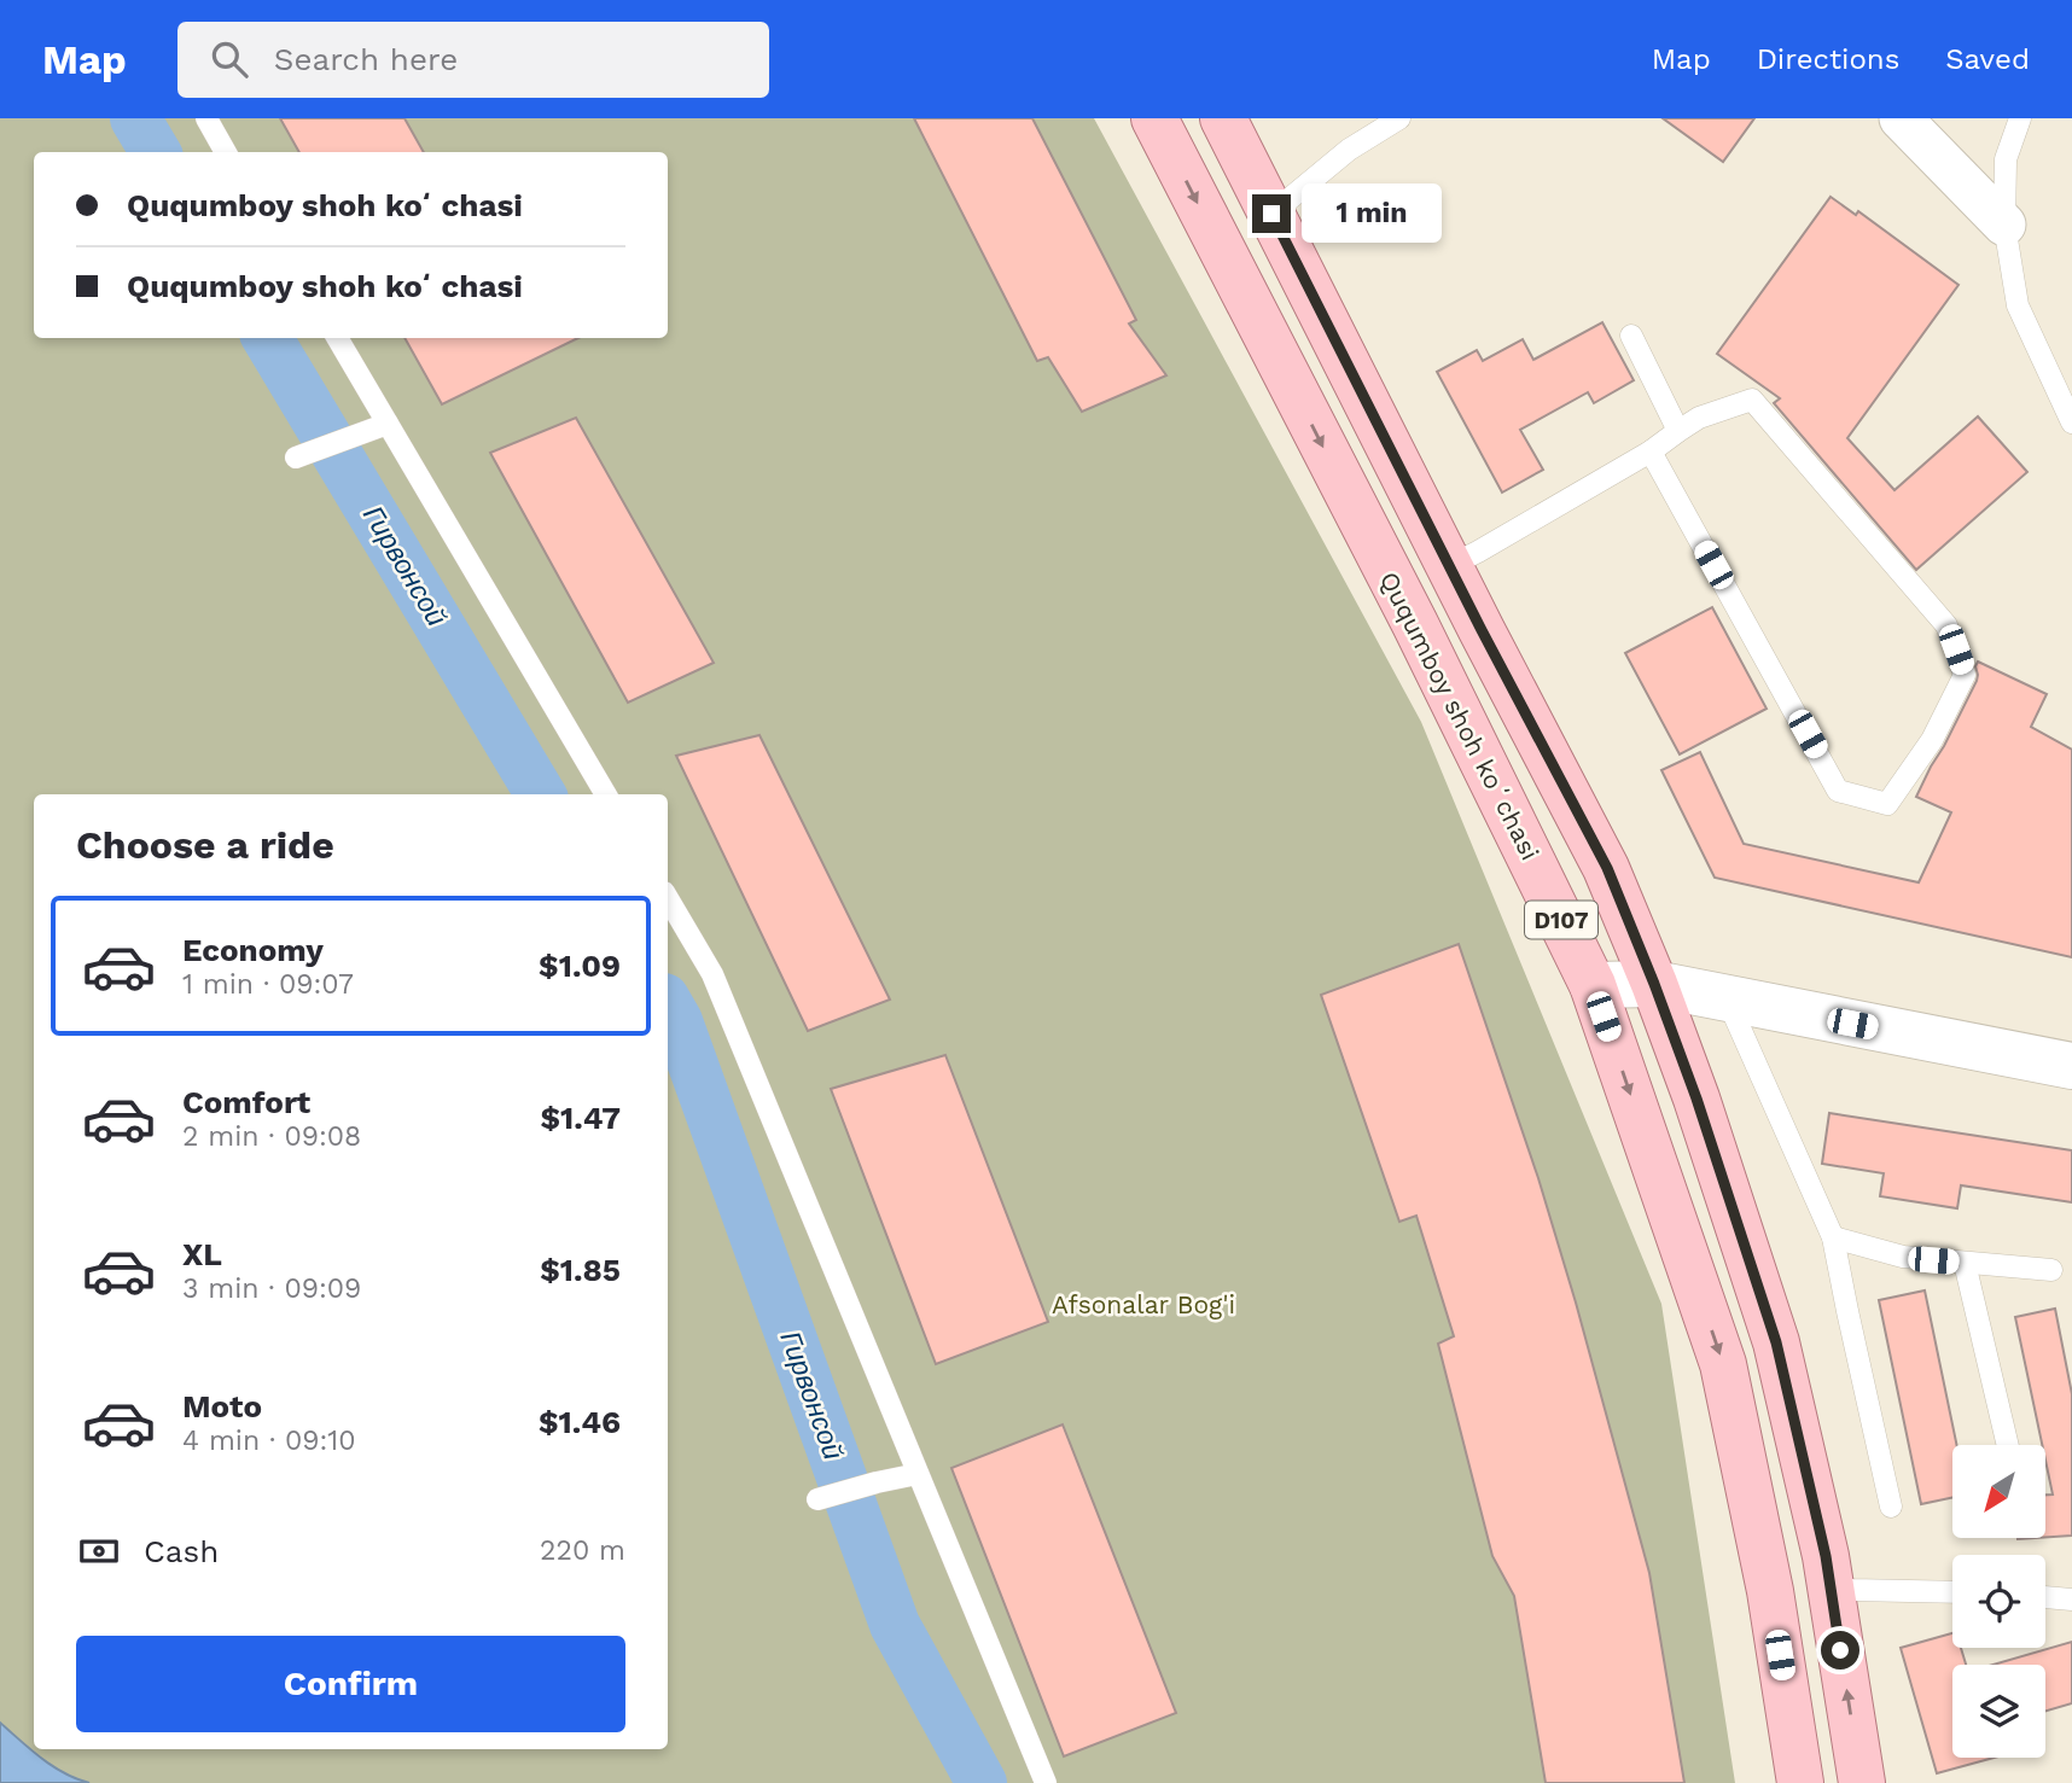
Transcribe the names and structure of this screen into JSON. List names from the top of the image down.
{
  "streets": {
    "main road": ["Ququmboy shoh koʻchasi", "D107"]
  },
  "water": ["Гирвонсой"],
  "parks": ["Afsonalar Bog'i"],
  "north": "bottom left",
  "page": {
    "header": "Map",
    "search": "Search here",
    "nav": ["Map", "Directions", "Saved"],
    "banner": ["Ququmboy shoh koʻchasi", "Ququmboy shoh koʻchasi"],
    "bubble": "1 min",
    "heading": "Choose a ride",
    "list": [
      {
        "name": "Economy",
        "note": "1 min · 09:07",
        "value": "$1.09"
      },
      {
        "name": "Comfort",
        "note": "2 min · 09:08",
        "value": "$1.47"
      },
      {
        "name": "XL",
        "note": "3 min · 09:09",
        "value": "$1.85"
      },
      {
        "name": "Moto",
        "note": "4 min · 09:10",
        "value": "$1.46"
      }
    ],
    "pay": ["Cash", "220 m"],
    "buttons": "Confirm"
  }
}
